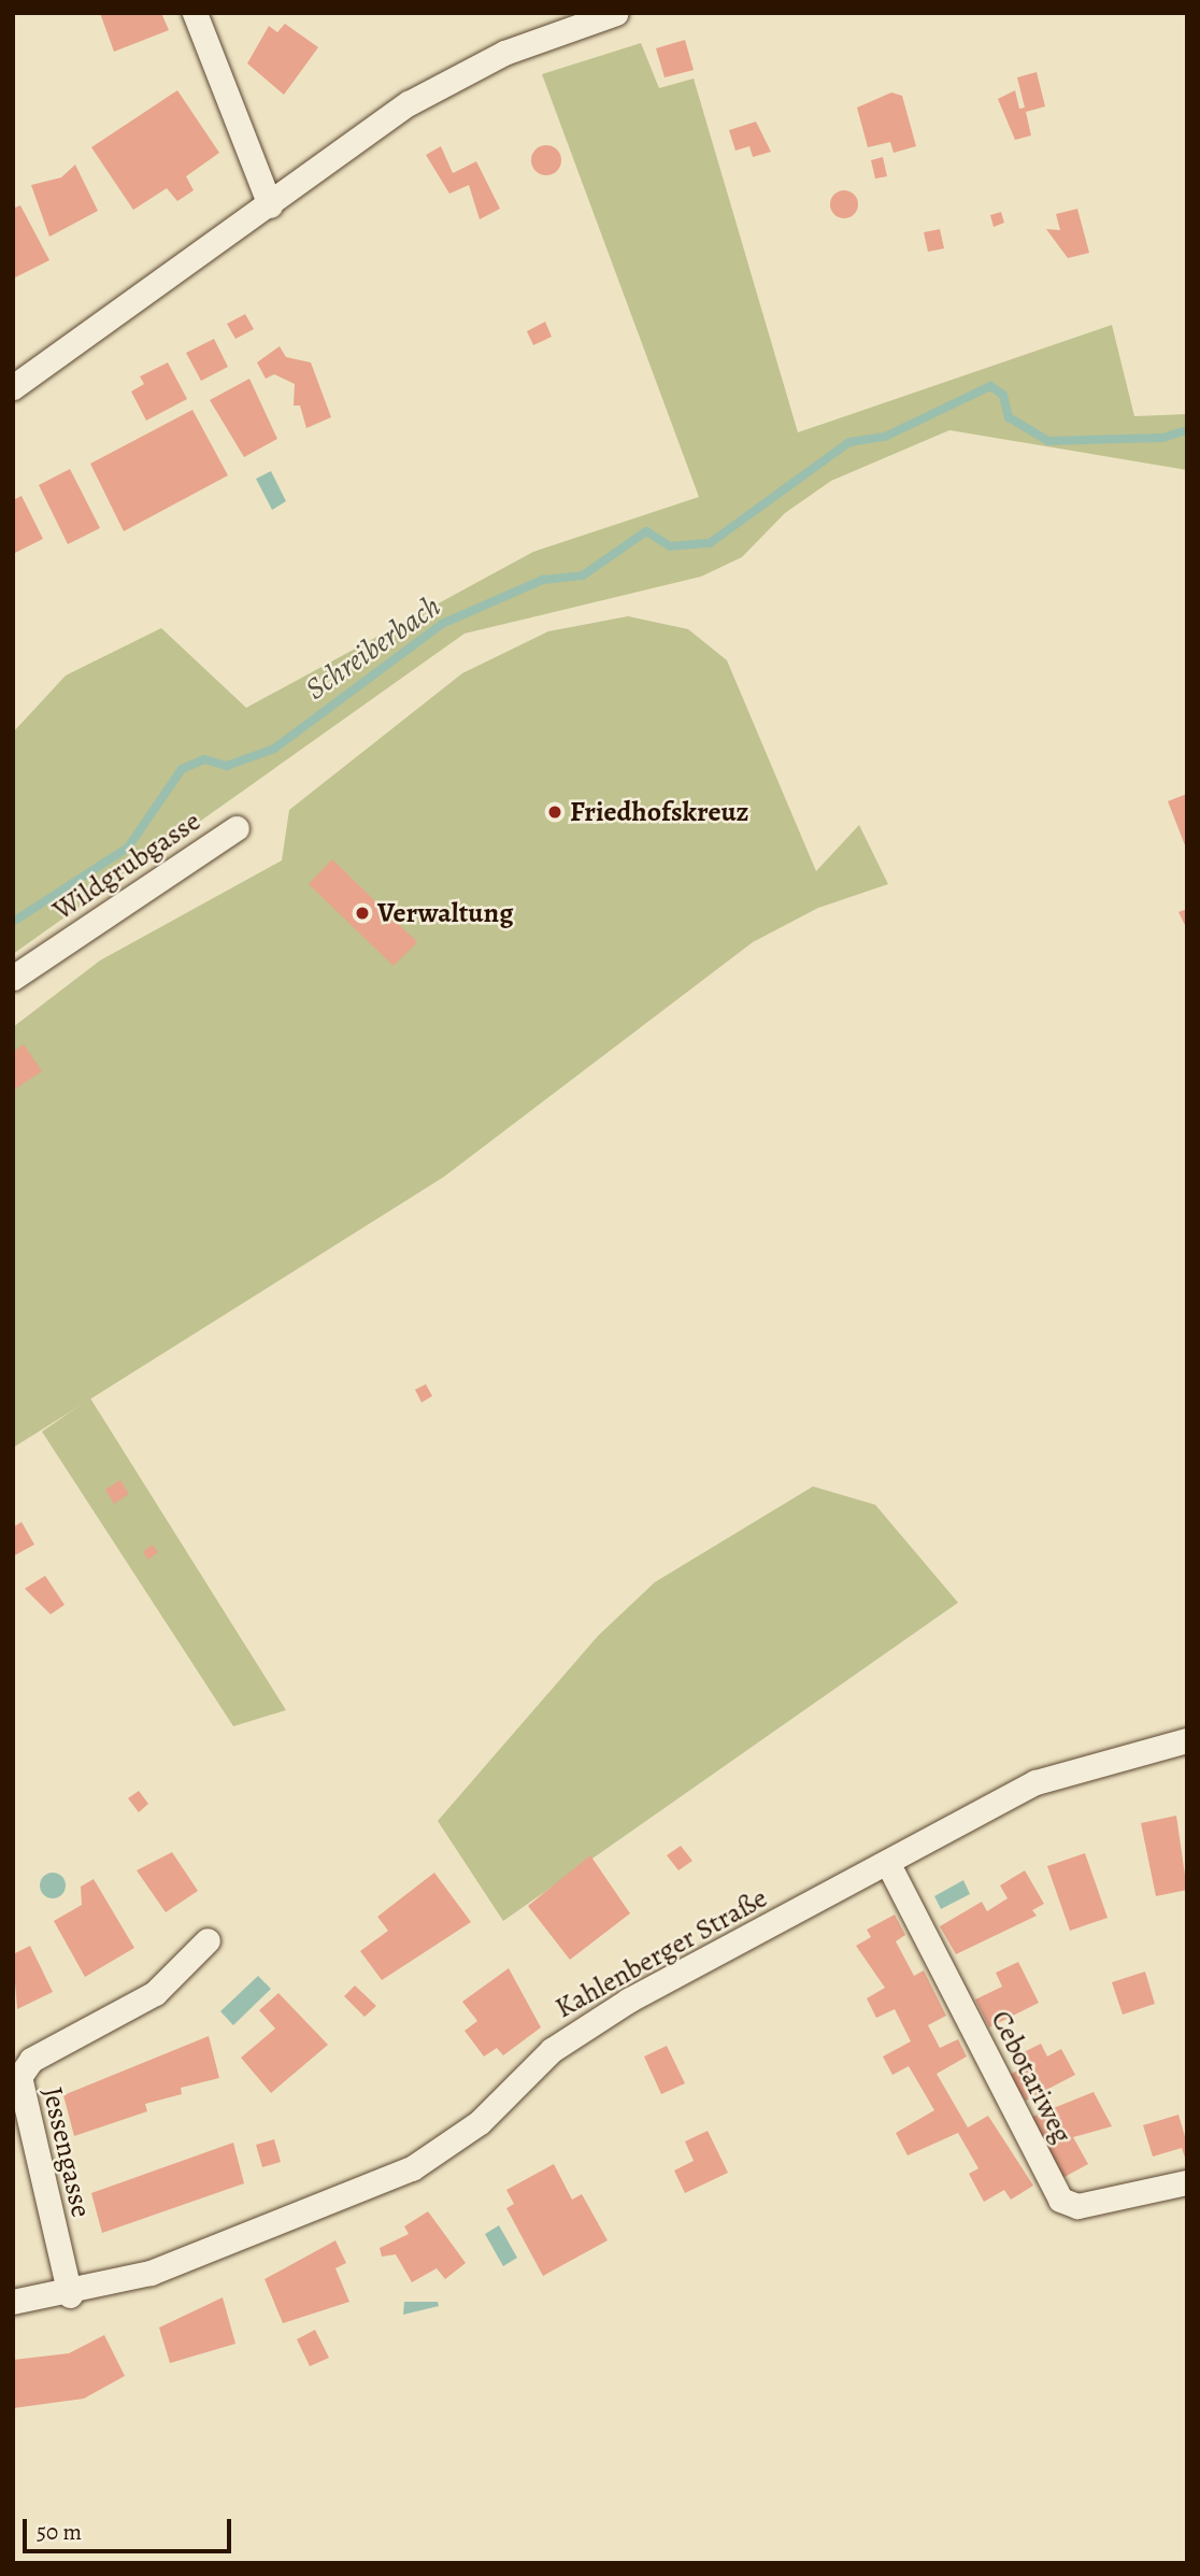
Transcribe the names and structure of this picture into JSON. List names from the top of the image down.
{
  "streets": {
    "street": [
      "Wildgrubgasse",
      "Kahlenberger Straße",
      "Cebotariweg",
      "Jessengasse"
    ]
  },
  "crossings": [
    ["Kahlenberger Straße", "Cebotariweg"],
    ["Kahlenberger Straße", "Jessengasse"]
  ],
  "water": ["Schreiberbach"],
  "places": ["Friedhofskreuz", "Verwaltung"],
  "scale_bar": "50 m"
}
